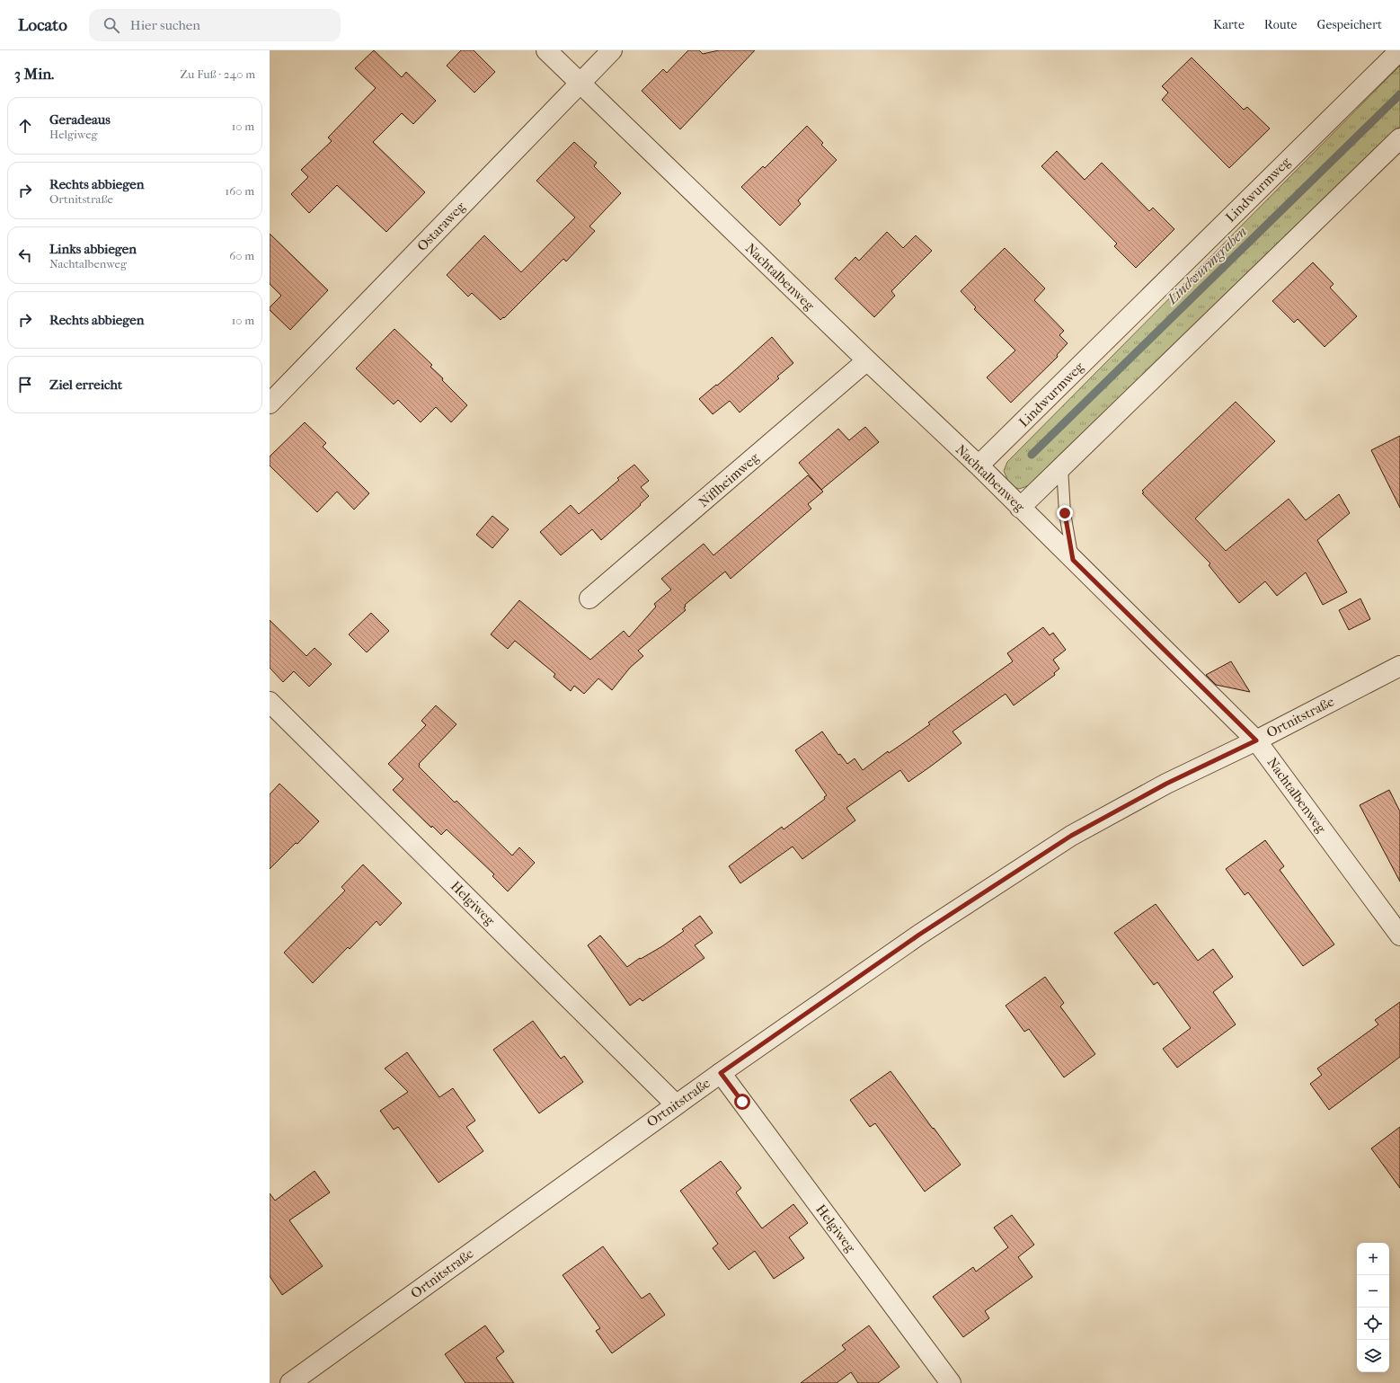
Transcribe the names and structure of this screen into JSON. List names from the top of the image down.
{
  "streets": {
    "street": [
      "Lindwurmweg",
      "Ostaraweg",
      "Nachtalbenweg",
      "Niflheimweg",
      "Ortnitstraße",
      "Helgiweg"
    ]
  },
  "crossings": [
    ["Lindwurmweg", "Nachtalbenweg"],
    ["Ostaraweg", "Nachtalbenweg"],
    ["Nachtalbenweg", "Niflheimweg"],
    ["Nachtalbenweg", "Ortnitstraße"],
    ["Ortnitstraße", "Helgiweg"]
  ],
  "water": ["Lindwurmgraben"],
  "page": {
    "header": "Locato",
    "search": "Hier suchen",
    "nav": ["Karte", "Route", "Gespeichert"],
    "heading": ["3 Min.", "Zu Fuß · 240 m"],
    "list": [
      ["Geradeaus", "Helgiweg", "10 m"],
      ["Rechts abbiegen", "Ortnitstraße", "160 m"],
      ["Links abbiegen", "Nachtalbenweg", "60 m"],
      ["Rechts abbiegen", "10 m"],
      "Ziel erreicht"
    ],
    "map_buttons": ["+", "−"]
  }
}
